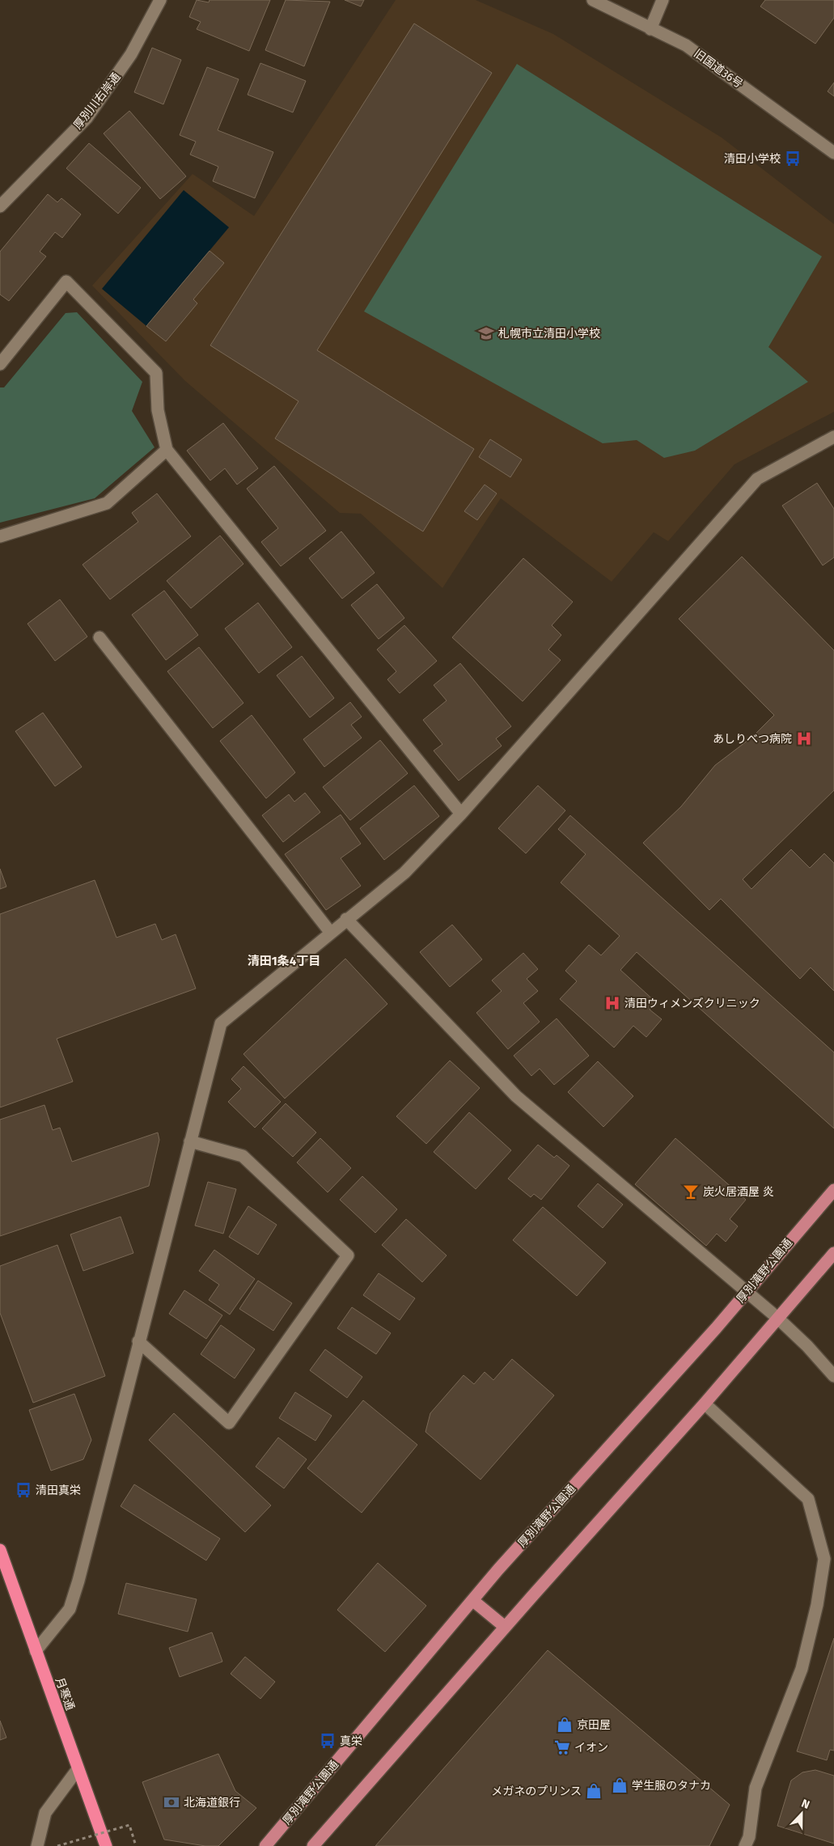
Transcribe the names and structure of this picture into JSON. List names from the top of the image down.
{
  "streets": {
    "highway": ["月寒通"],
    "main road": ["厚別滝野公園通"],
    "street": ["旧国道36号", "厚別川右岸通"]
  },
  "districts": ["清田1条4丁目"],
  "places": {
    "bus stop": ["清田小学校", "清田真栄", "真栄"],
    "school or university": ["札幌市立清田小学校"],
    "hospital": ["あしりべつ病院", "清田ウィメンズクリニック"],
    "bar": ["炭火居酒屋 炎"],
    "shop": ["京田屋", "学生服のタナカ", "メガネのプリンス"],
    "supermarket": ["イオン"],
    "bank": ["北海道銀行"]
  },
  "north": "top"
}
